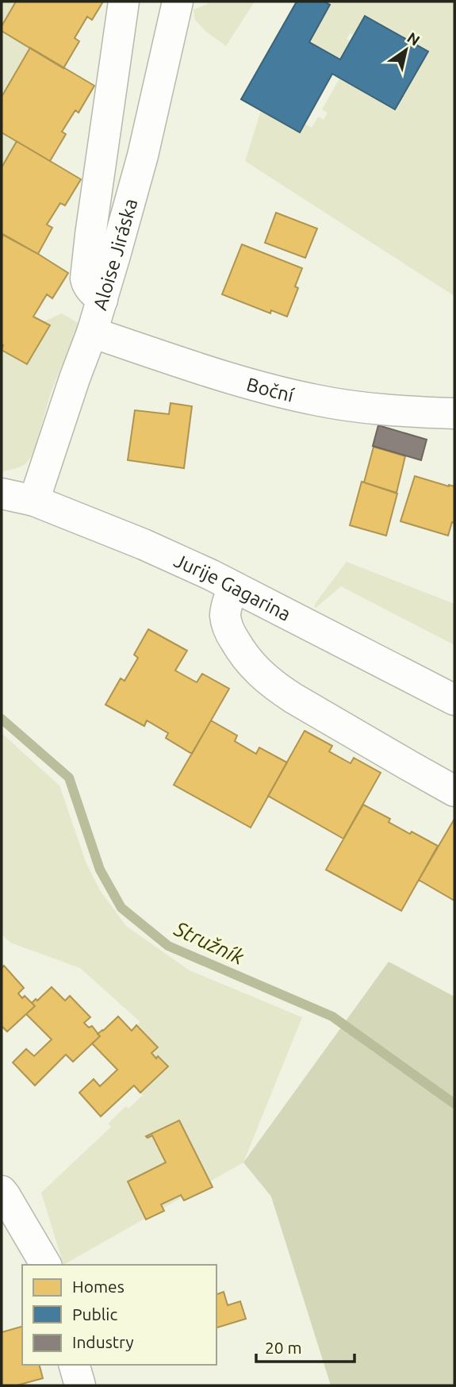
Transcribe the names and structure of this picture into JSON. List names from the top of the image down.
{
  "streets": {
    "street": ["Aloise Jiráska", "Boční", "Jurije Gagarina"]
  },
  "crossings": [
    ["Aloise Jiráska", "Boční"],
    ["Aloise Jiráska", "Jurije Gagarina"]
  ],
  "water": ["Stružník"],
  "legend": ["Homes", "Public", "Industry"],
  "scale_bar": "20 m",
  "north": "top right"
}
